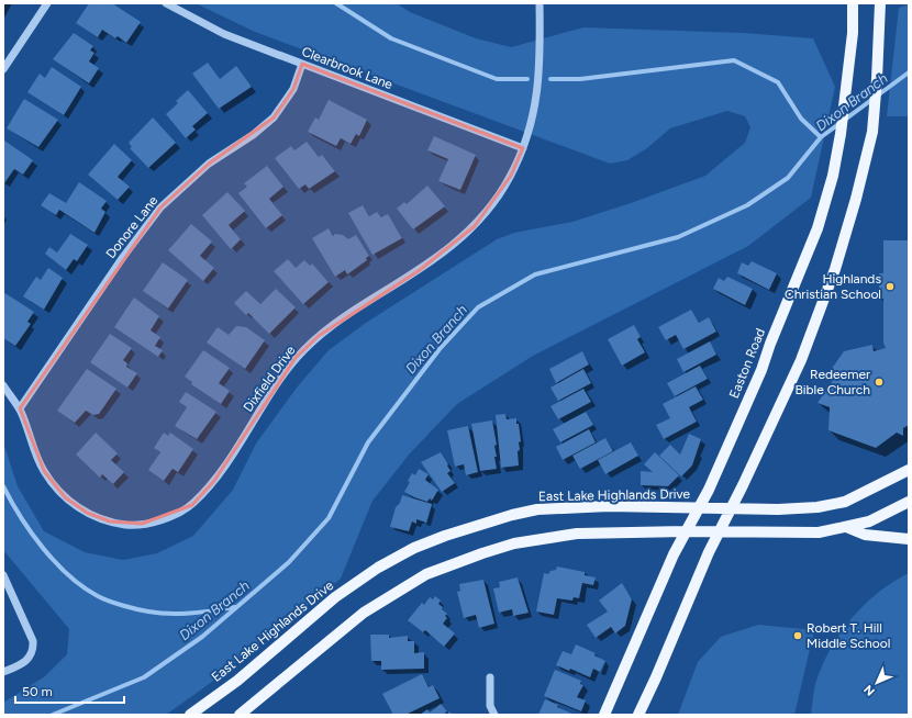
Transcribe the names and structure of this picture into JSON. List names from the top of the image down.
{
  "streets": {
    "main road": ["Easton Road", "East Lake Highlands Drive"],
    "street": ["Clearbrook Lane", "Donore Lane", "Dixfield Drive"]
  },
  "crossings": [
    ["Clearbrook Lane", "Donore Lane"],
    ["Clearbrook Lane", "Dixfield Drive"],
    ["Donore Lane", "Dixfield Drive"],
    ["Easton Road", "East Lake Highlands Drive"]
  ],
  "water": ["Dixon Branch"],
  "places": ["Highlands Christian School", "Redeemer Bible Church", "Robert T. Hill Middle School"],
  "scale_bar": "50 m",
  "north": "bottom left"
}
